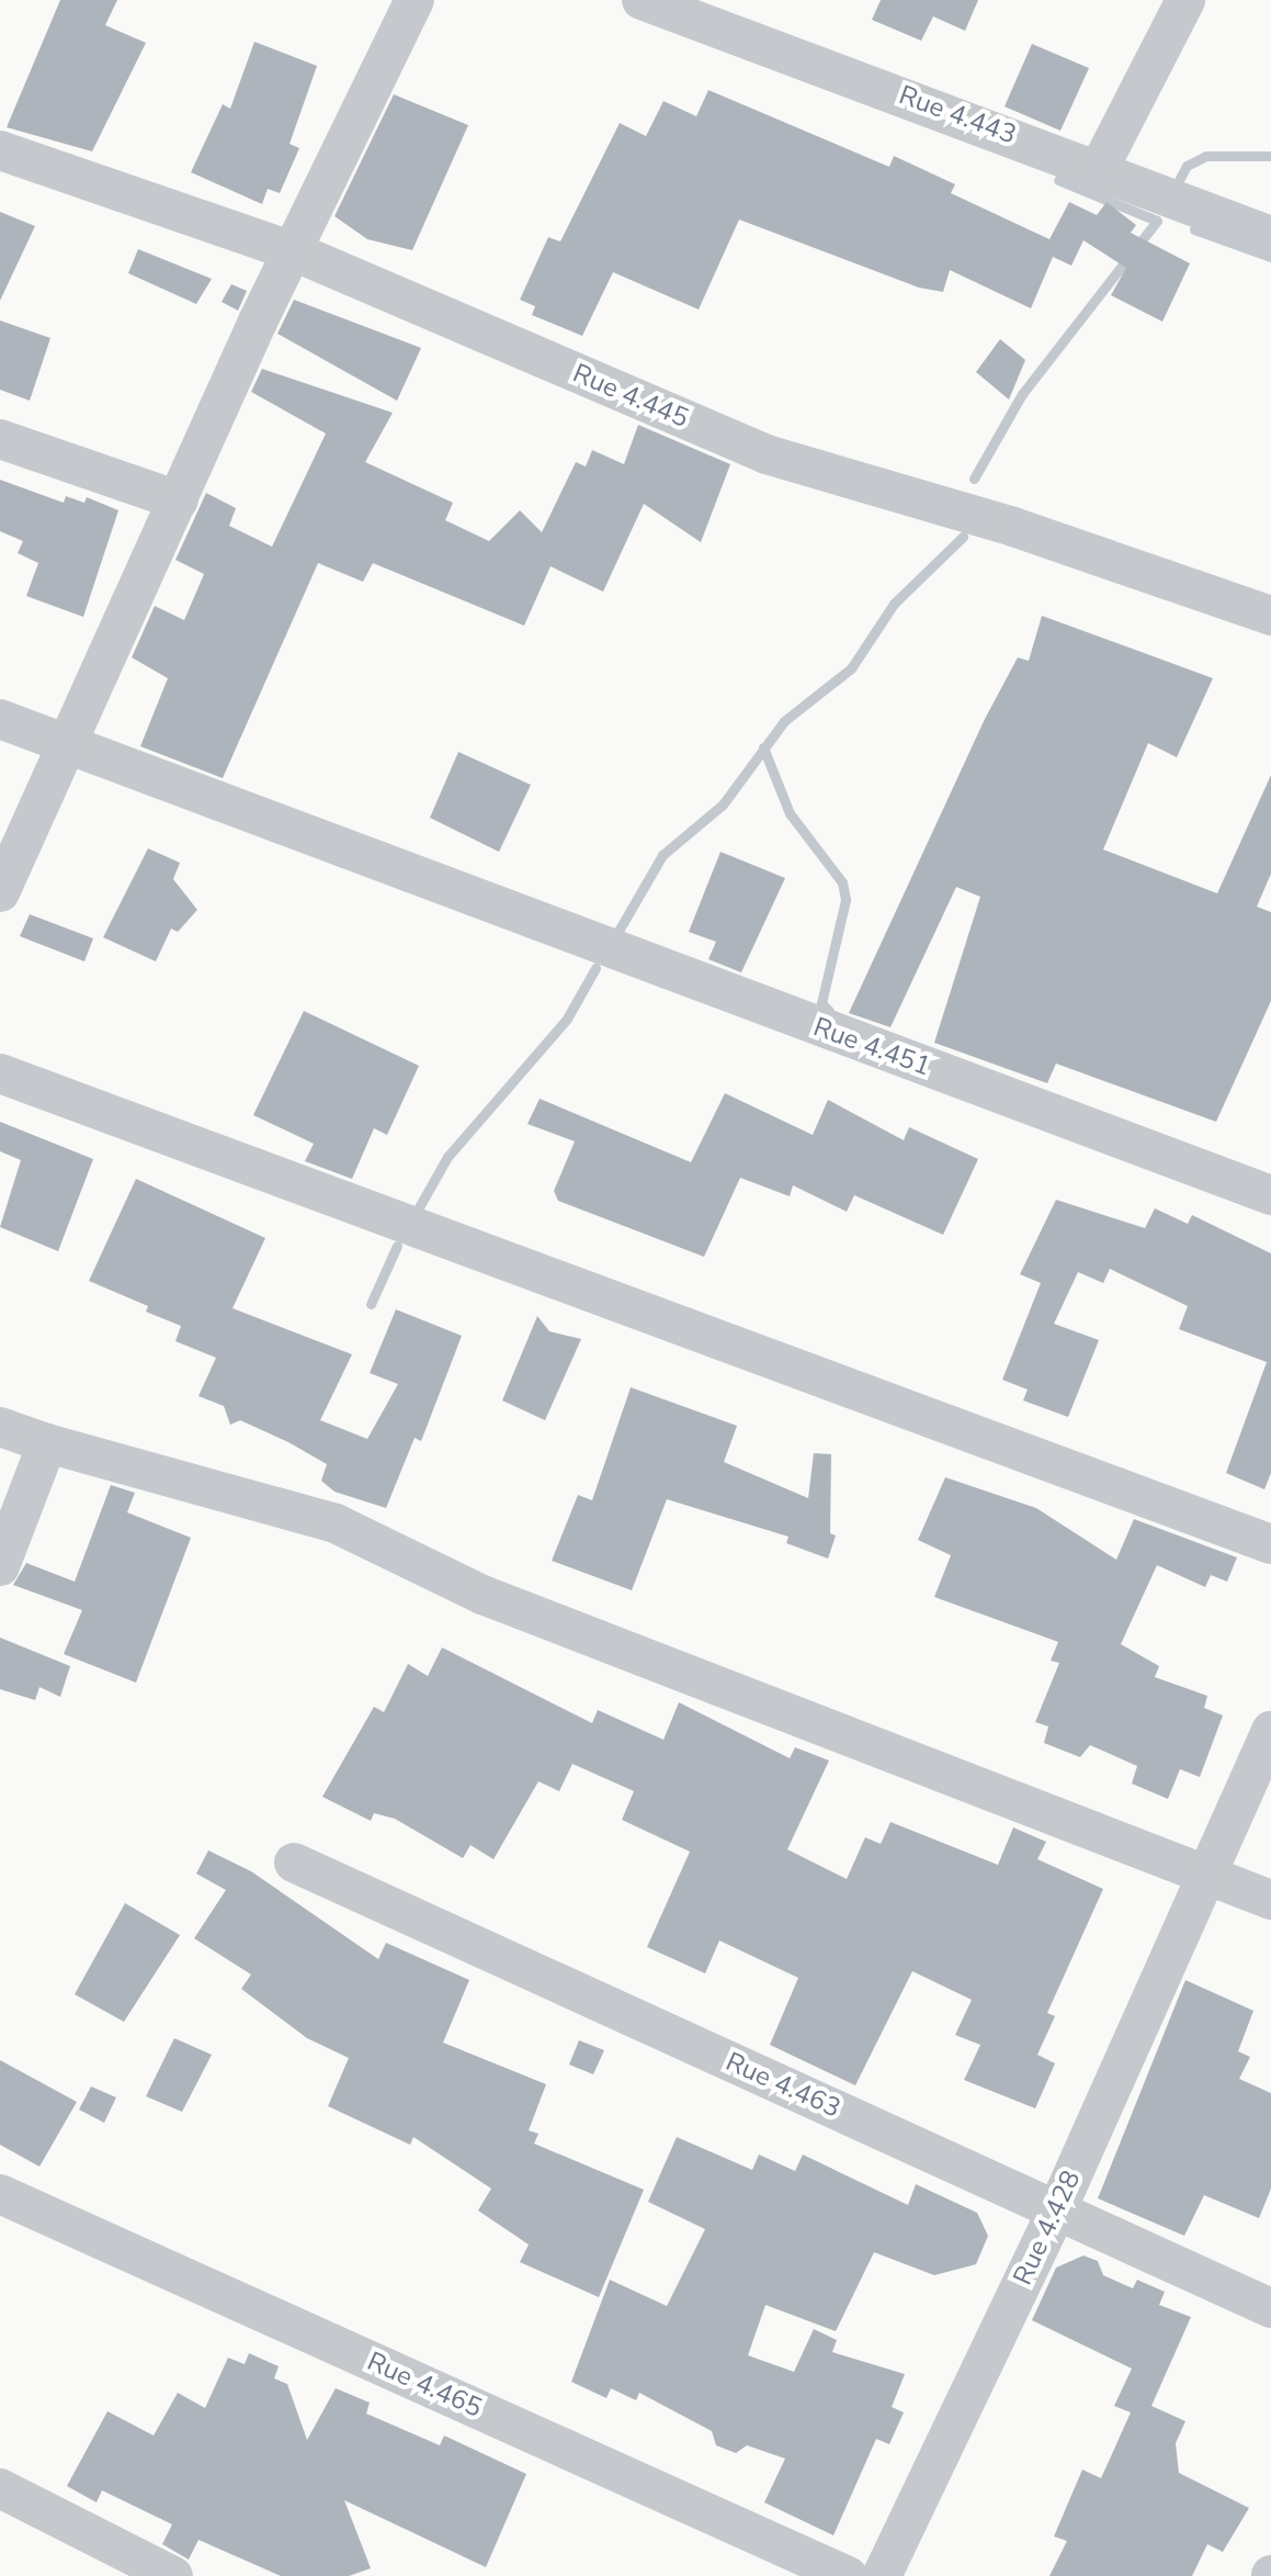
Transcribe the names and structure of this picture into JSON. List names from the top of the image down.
{
  "streets": {
    "street": [
      "Rue 4.443",
      "Rue 4.445",
      "Rue 4.451",
      "Rue 4.463",
      "Rue 4.428",
      "Rue 4.465"
    ]
  },
  "crossings": [
    ["Rue 4.463", "Rue 4.428"]
  ]
}
